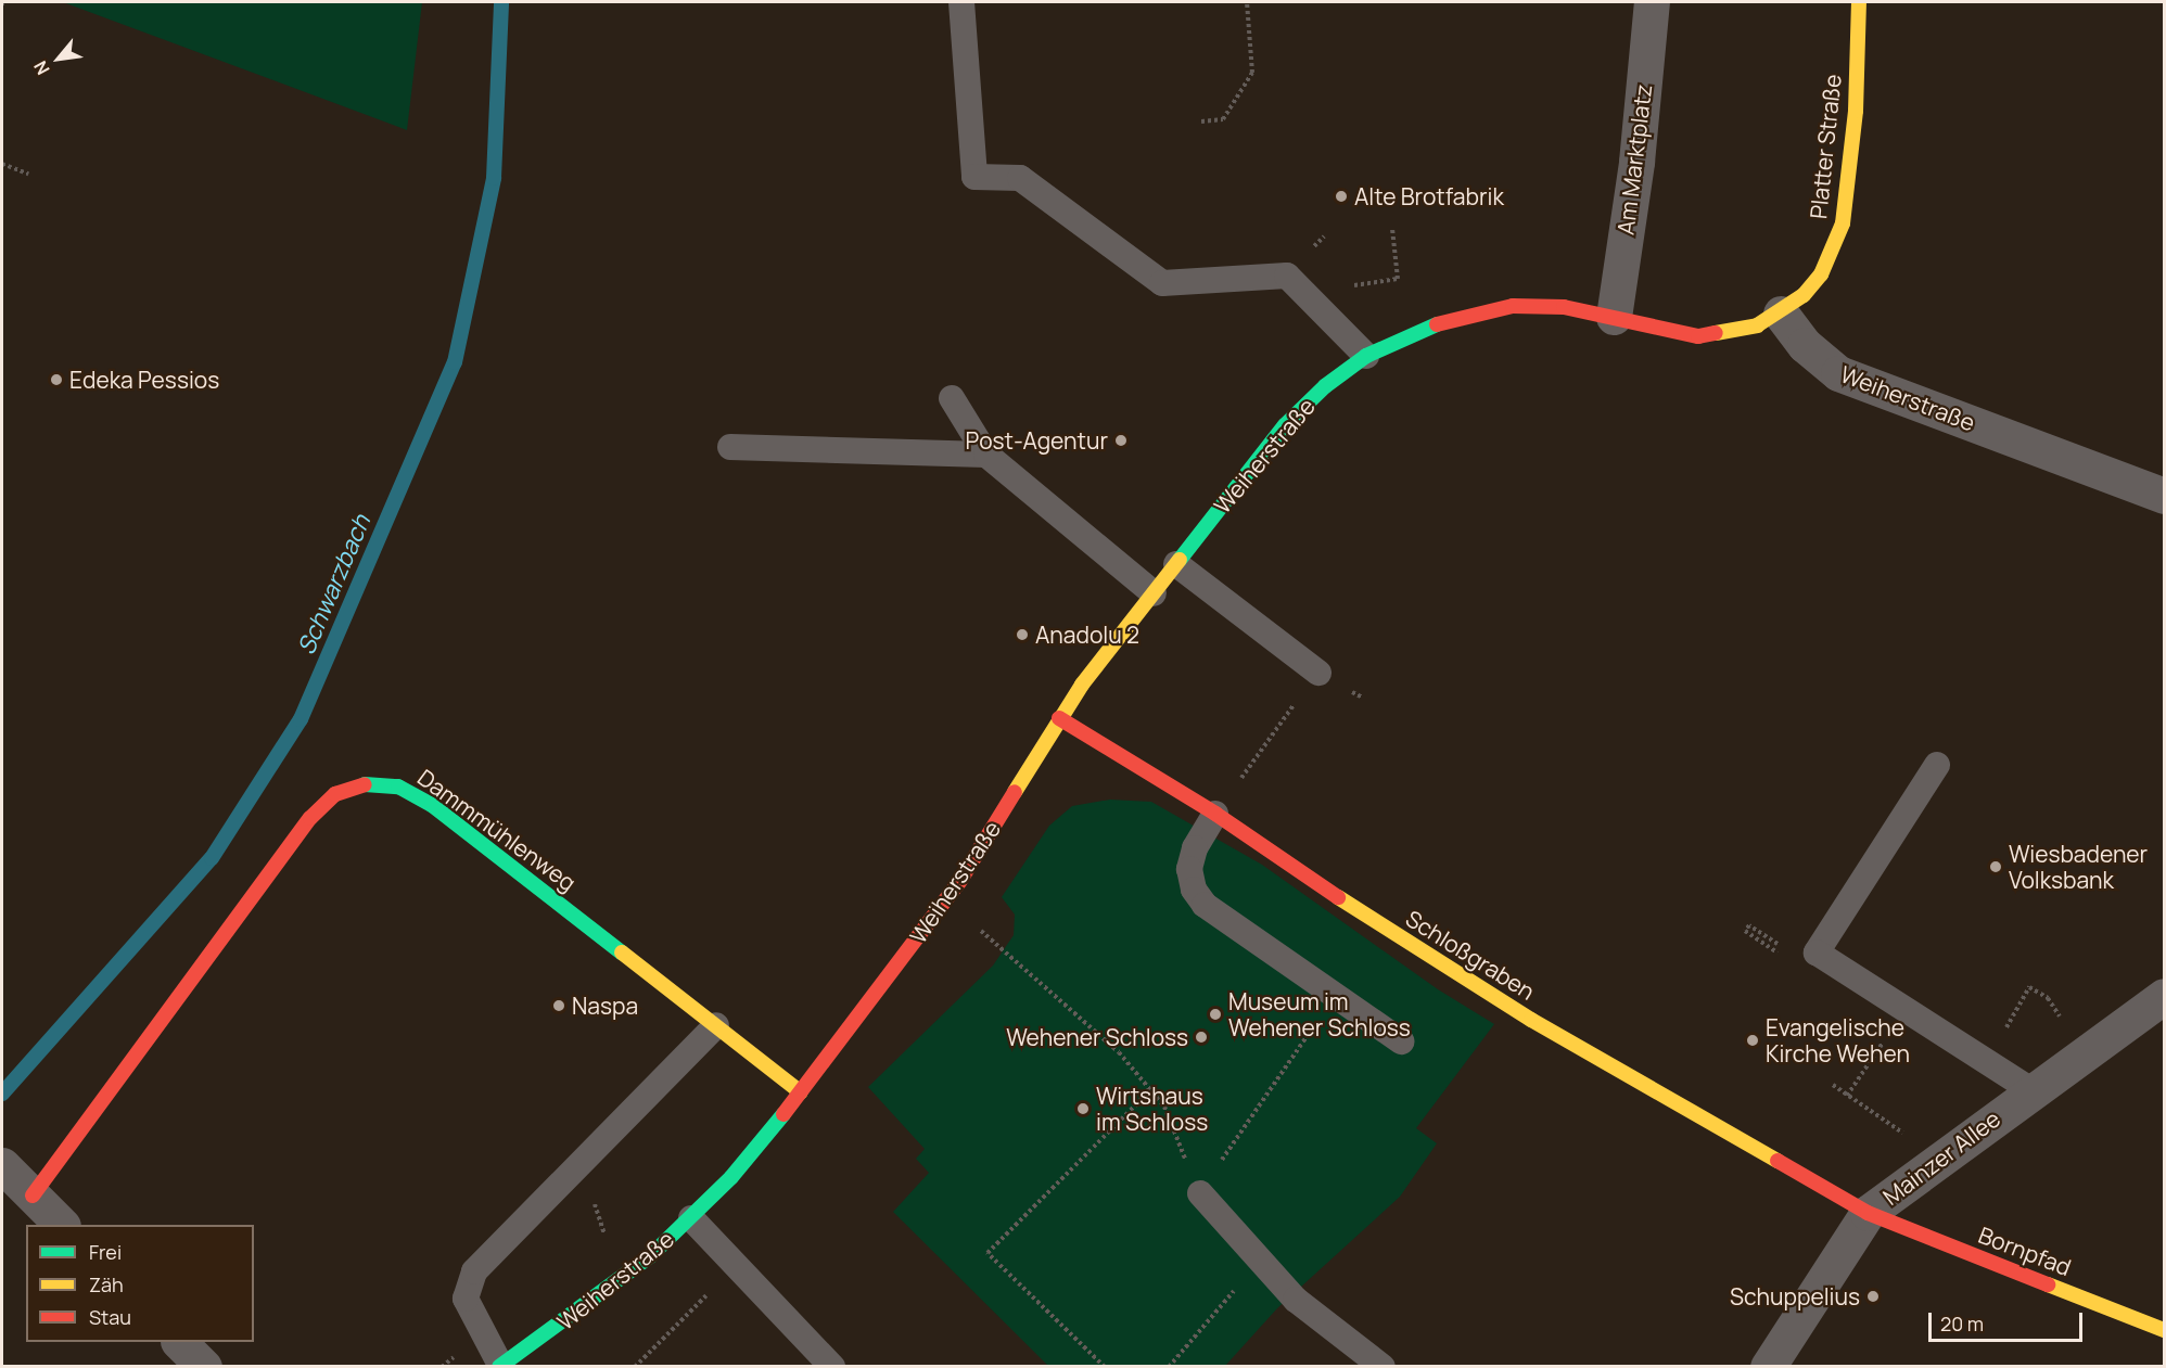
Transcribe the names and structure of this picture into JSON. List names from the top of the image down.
{
  "streets": {
    "street": [
      "Platter Straße",
      "Am Marktplatz",
      "Weiherstraße",
      "Dammmühlenweg",
      "Schloßgraben",
      "Mainzer Allee",
      "Bornpfad"
    ]
  },
  "crossings": [
    ["Platter Straße", "Weiherstraße"],
    ["Am Marktplatz", "Weiherstraße"],
    ["Weiherstraße", "Dammmühlenweg"],
    ["Weiherstraße", "Schloßgraben"],
    ["Schloßgraben", "Mainzer Allee"],
    ["Schloßgraben", "Bornpfad"],
    ["Mainzer Allee", "Bornpfad"]
  ],
  "water": ["Schwarzbach"],
  "places": [
    "Alte Brotfabrik",
    "Edeka Pessios",
    "Post-Agentur",
    "Anadolu 2",
    "Wiesbadener Volksbank",
    "Naspa",
    "Museum im Wehener Schloss",
    "Wehener Schloss",
    "Evangelische Kirche Wehen",
    "Wirtshaus im Schloss",
    "Schuppelius"
  ],
  "legend": ["Frei", "Zäh", "Stau"],
  "scale_bar": "20 m",
  "north": "bottom left"
}
